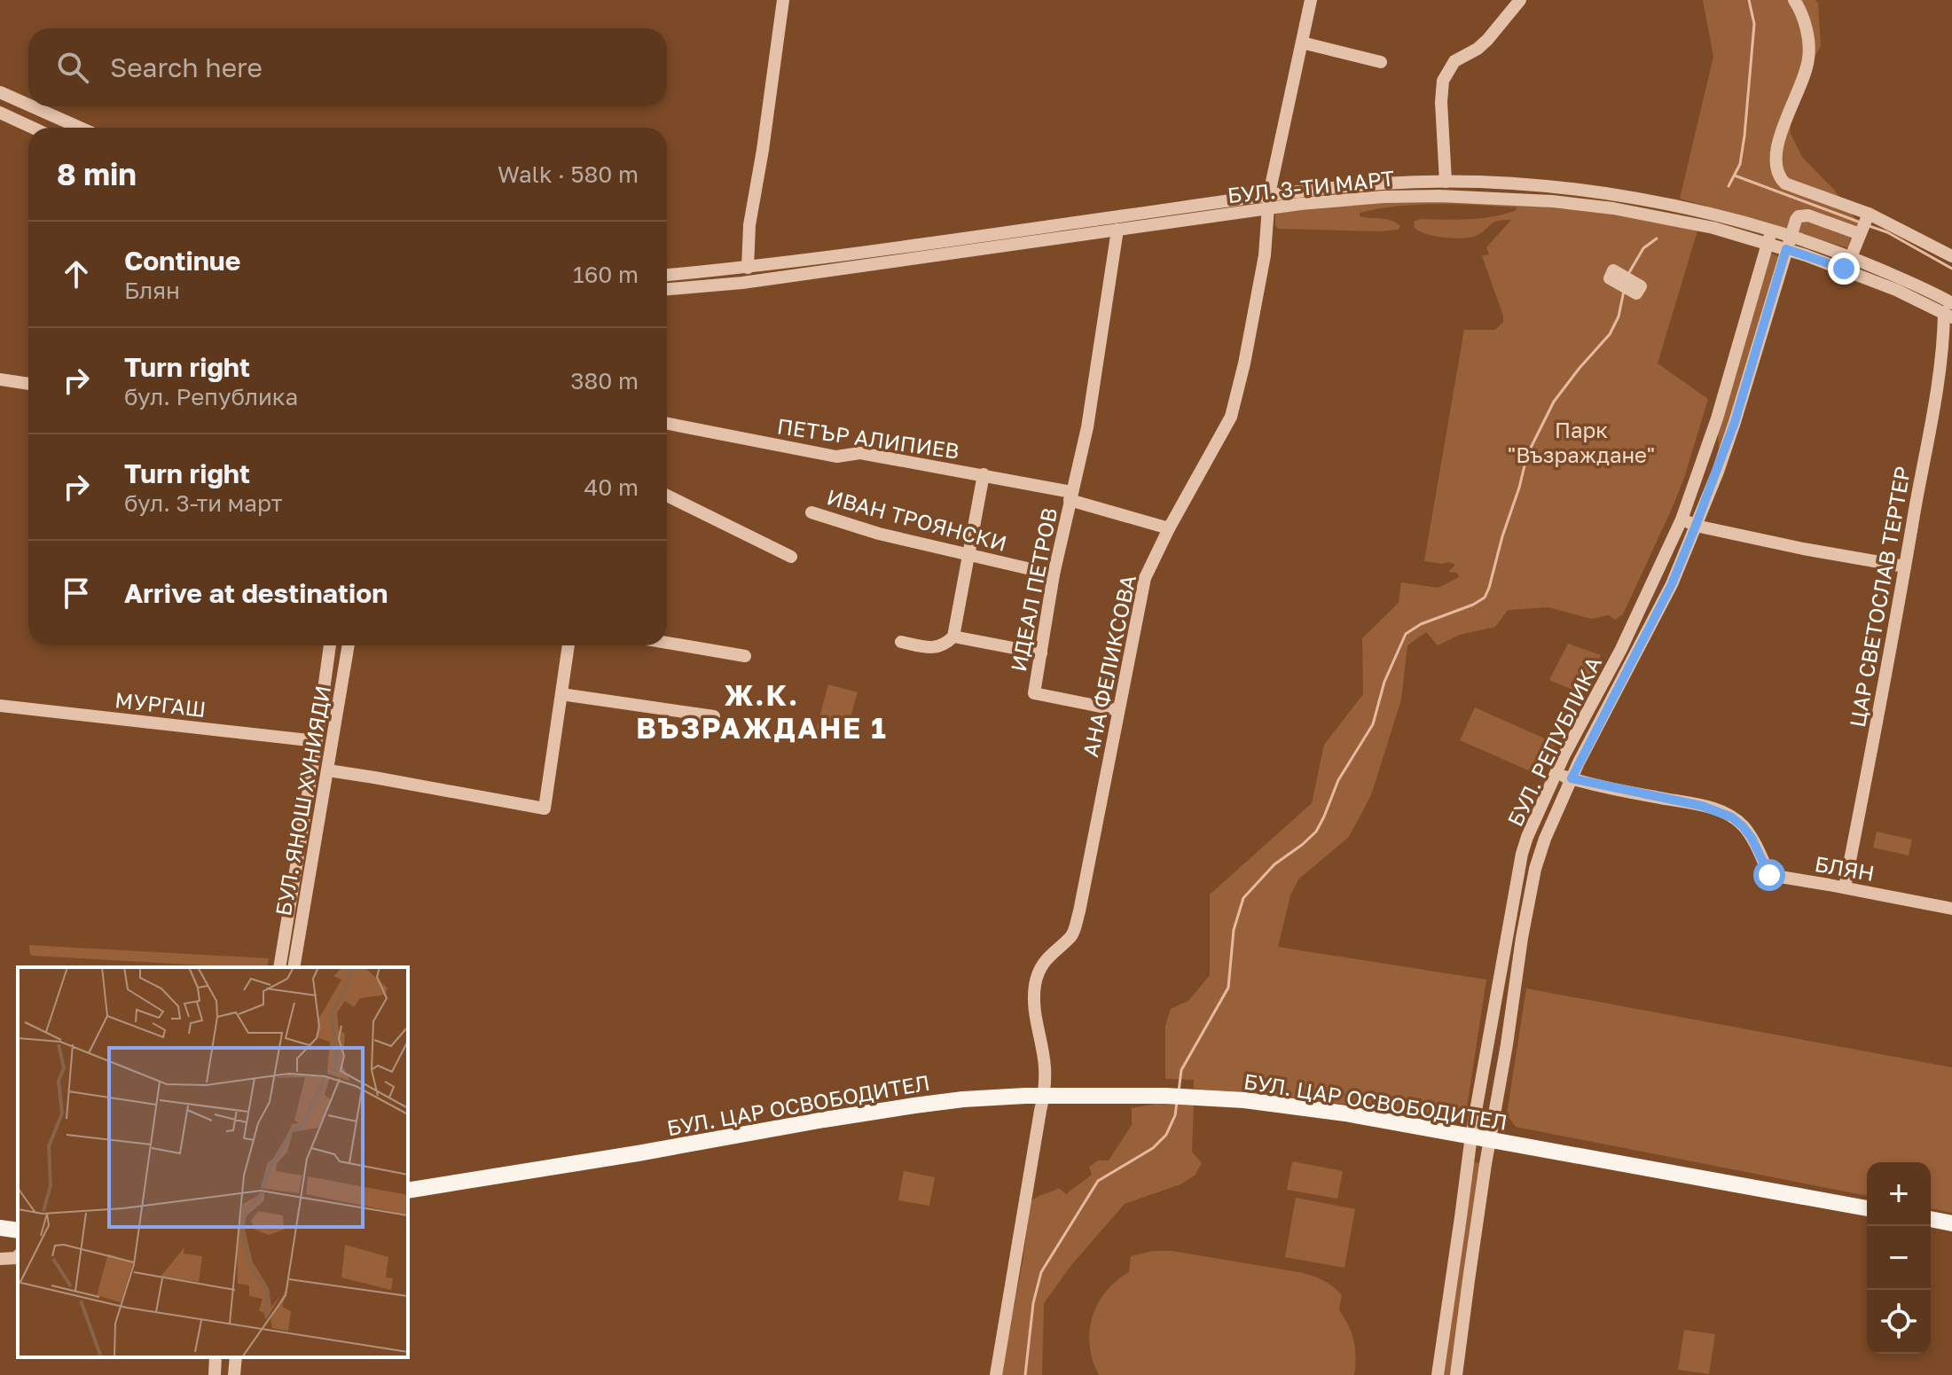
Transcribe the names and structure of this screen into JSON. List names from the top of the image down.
{
  "streets": {
    "main road": ["БУЛ. ЦАР ОСВОБОДИТЕЛ"],
    "street": [
      "БУЛ. 3-ТИ МАРТ",
      "ПЕТЪР АЛИПИЕВ",
      "ИВАН ТРОЯНСКИ",
      "ИДЕАЛ ПЕТРОВ",
      "ЦАР СВЕТОСЛАВ ТЕРТЕР",
      "АНА ФЕЛИКСОВА",
      "МУРГАШ",
      "БУЛ. РЕПУБЛИКА",
      "БУЛ. ЯНОШ ХУНИЯДИ",
      "БЛЯН"
    ]
  },
  "crossings": [
    ["БУЛ. 3-ТИ МАРТ", "ИДЕАЛ ПЕТРОВ"],
    ["БУЛ. 3-ТИ МАРТ", "ЦАР СВЕТОСЛАВ ТЕРТЕР"],
    ["БУЛ. 3-ТИ МАРТ", "АНА ФЕЛИКСОВА"],
    ["БУЛ. 3-ТИ МАРТ", "БУЛ. РЕПУБЛИКА"],
    ["ПЕТЪР АЛИПИЕВ", "ИДЕАЛ ПЕТРОВ"],
    ["ПЕТЪР АЛИПИЕВ", "АНА ФЕЛИКСОВА"],
    ["ИВАН ТРОЯНСКИ", "ИДЕАЛ ПЕТРОВ"],
    ["ИДЕАЛ ПЕТРОВ", "АНА ФЕЛИКСОВА"],
    ["ЦАР СВЕТОСЛАВ ТЕРТЕР", "БЛЯН"],
    ["АНА ФЕЛИКСОВА", "БУЛ. ЦАР ОСВОБОДИТЕЛ"],
    ["МУРГАШ", "БУЛ. ЯНОШ ХУНИЯДИ"],
    ["БУЛ. РЕПУБЛИКА", "БЛЯН"],
    ["БУЛ. РЕПУБЛИКА", "БУЛ. ЦАР ОСВОБОДИТЕЛ"]
  ],
  "districts": ["Ж.К. ВЪЗРАЖДАНЕ 1"],
  "parks": ["Парк \"Възраждане\""],
  "page": {
    "search": "Search here",
    "heading": ["8 min", "Walk · 580 m"],
    "list": [
      ["Continue", "Блян", "160 m"],
      ["Turn right", "бул. Република", "380 m"],
      ["Turn right", "бул. 3-ти март", "40 m"],
      "Arrive at destination"
    ],
    "map_buttons": ["+", "−"]
  }
}
